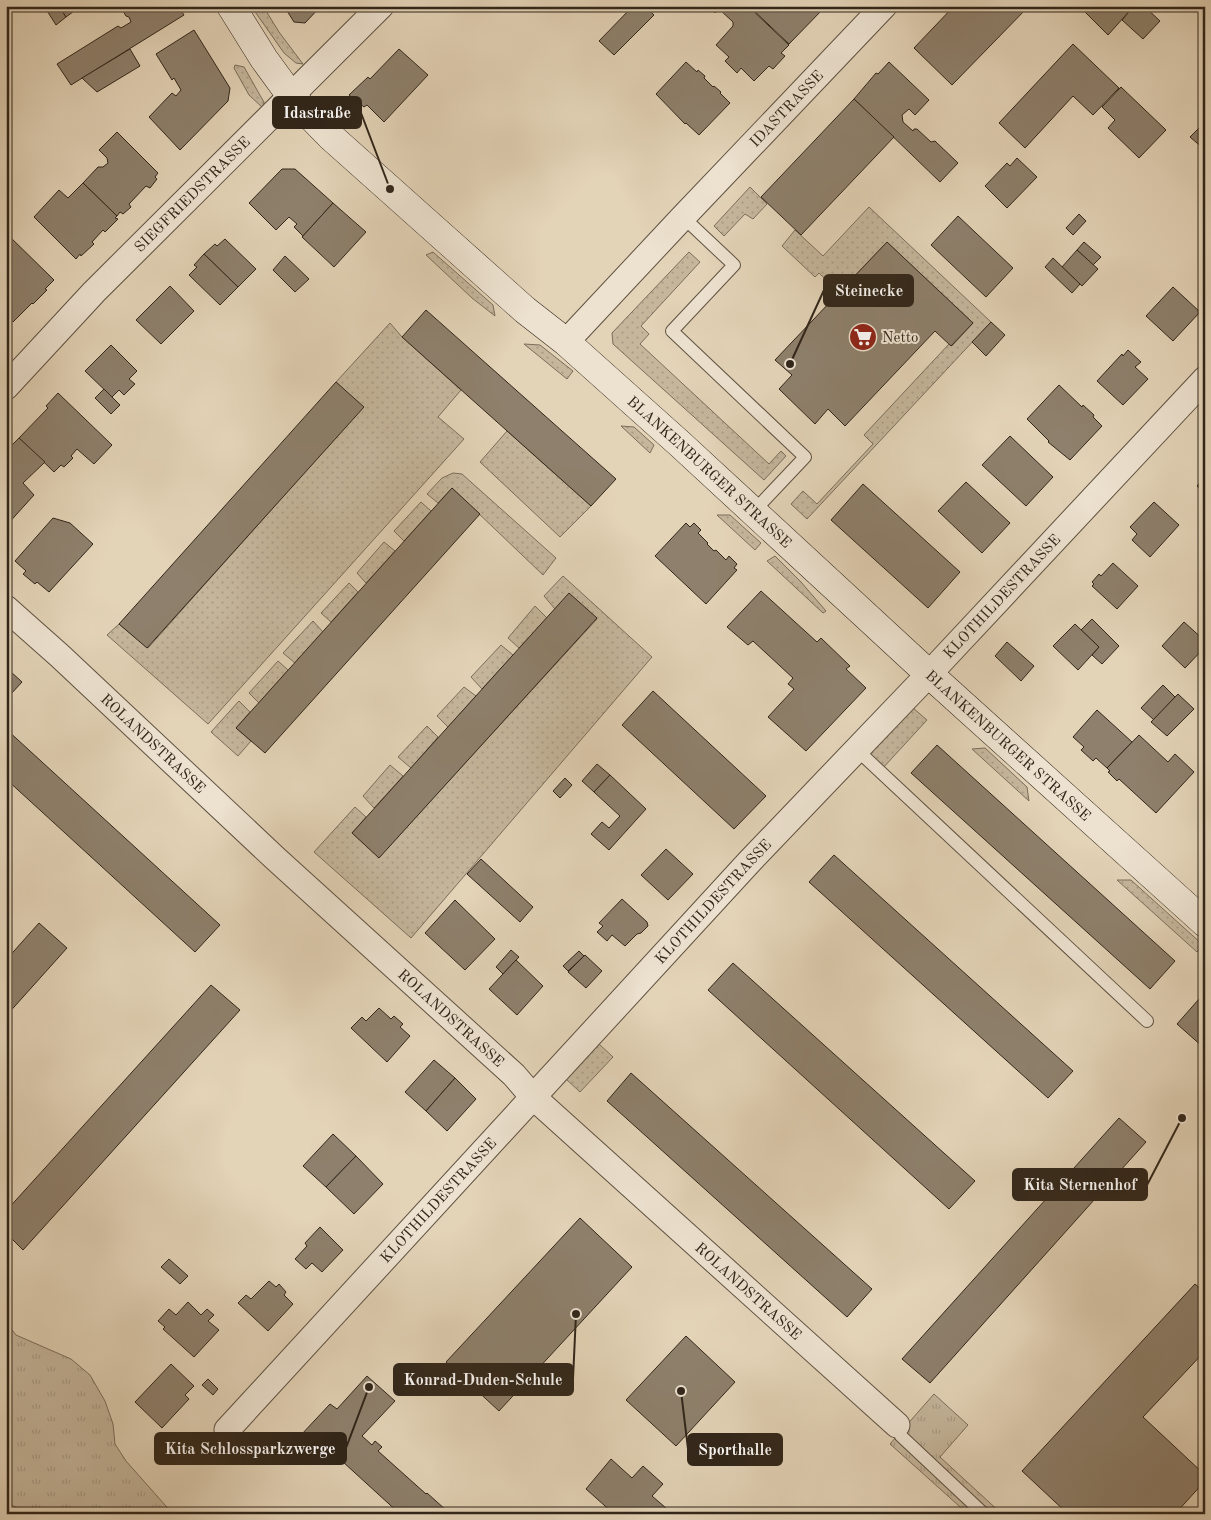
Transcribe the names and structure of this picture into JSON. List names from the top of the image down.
{
  "streets": {
    "main road": ["BLANKENBURGER STRASSE"],
    "street": [
      "IDASTRASSE",
      "SIEGFRIEDSTRASSE",
      "KLOTHILDESTRASSE",
      "ROLANDSTRASSE"
    ]
  },
  "crossings": [
    ["IDASTRASSE", "BLANKENBURGER STRASSE"],
    ["SIEGFRIEDSTRASSE", "BLANKENBURGER STRASSE"],
    ["BLANKENBURGER STRASSE", "KLOTHILDESTRASSE"],
    ["KLOTHILDESTRASSE", "ROLANDSTRASSE"]
  ],
  "places": {
    "other": [
      "Idastraße",
      "Steinecke",
      "Kita Sternenhof",
      "Konrad-Duden-Schule",
      "Kita Schlossparkzwerge",
      "Sporthalle"
    ],
    "supermarket": ["Netto"]
  }
}
